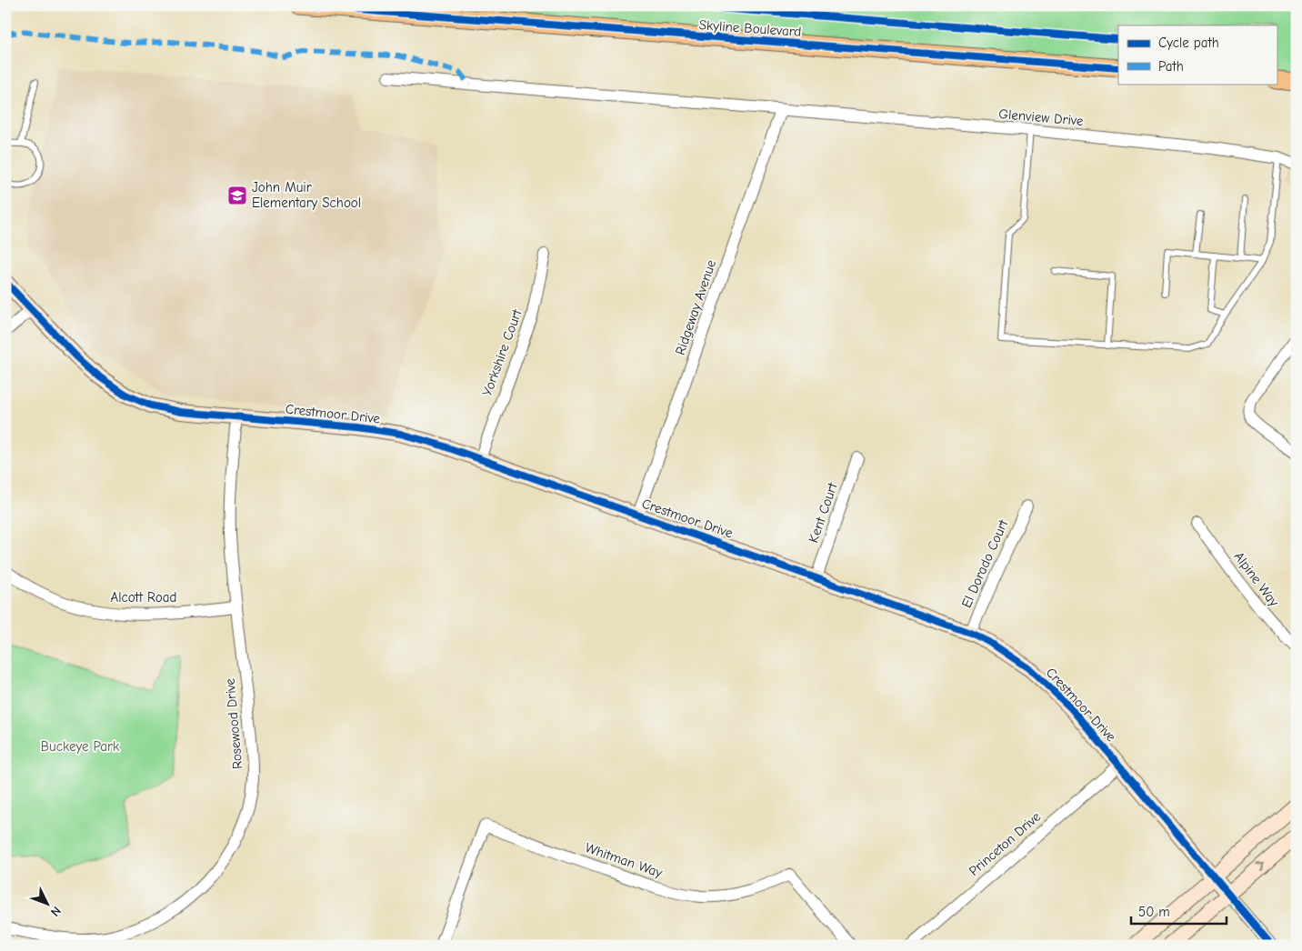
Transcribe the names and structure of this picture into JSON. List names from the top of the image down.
{
  "streets": {
    "main road": ["Skyline Boulevard"],
    "street": [
      "Glenview Drive",
      "Ridgeway Avenue",
      "Yorkshire Court",
      "Crestmoor Drive",
      "Kent Court",
      "El Dorado Court",
      "Alpine Way",
      "Alcott Road",
      "Rosewood Drive",
      "Princeton Drive",
      "Whitman Way"
    ]
  },
  "crossings": [
    ["Glenview Drive", "Ridgeway Avenue"],
    ["Ridgeway Avenue", "Crestmoor Drive"],
    ["Yorkshire Court", "Crestmoor Drive"],
    ["Crestmoor Drive", "Kent Court"],
    ["Crestmoor Drive", "El Dorado Court"],
    ["Crestmoor Drive", "Rosewood Drive"],
    ["Crestmoor Drive", "Princeton Drive"],
    ["Alcott Road", "Rosewood Drive"]
  ],
  "parks": ["Buckeye Park"],
  "places": {
    "school or university": ["John Muir Elementary School"]
  },
  "legend": ["Cycle path", "Path"],
  "scale_bar": "50 m",
  "north": "bottom right"
}
